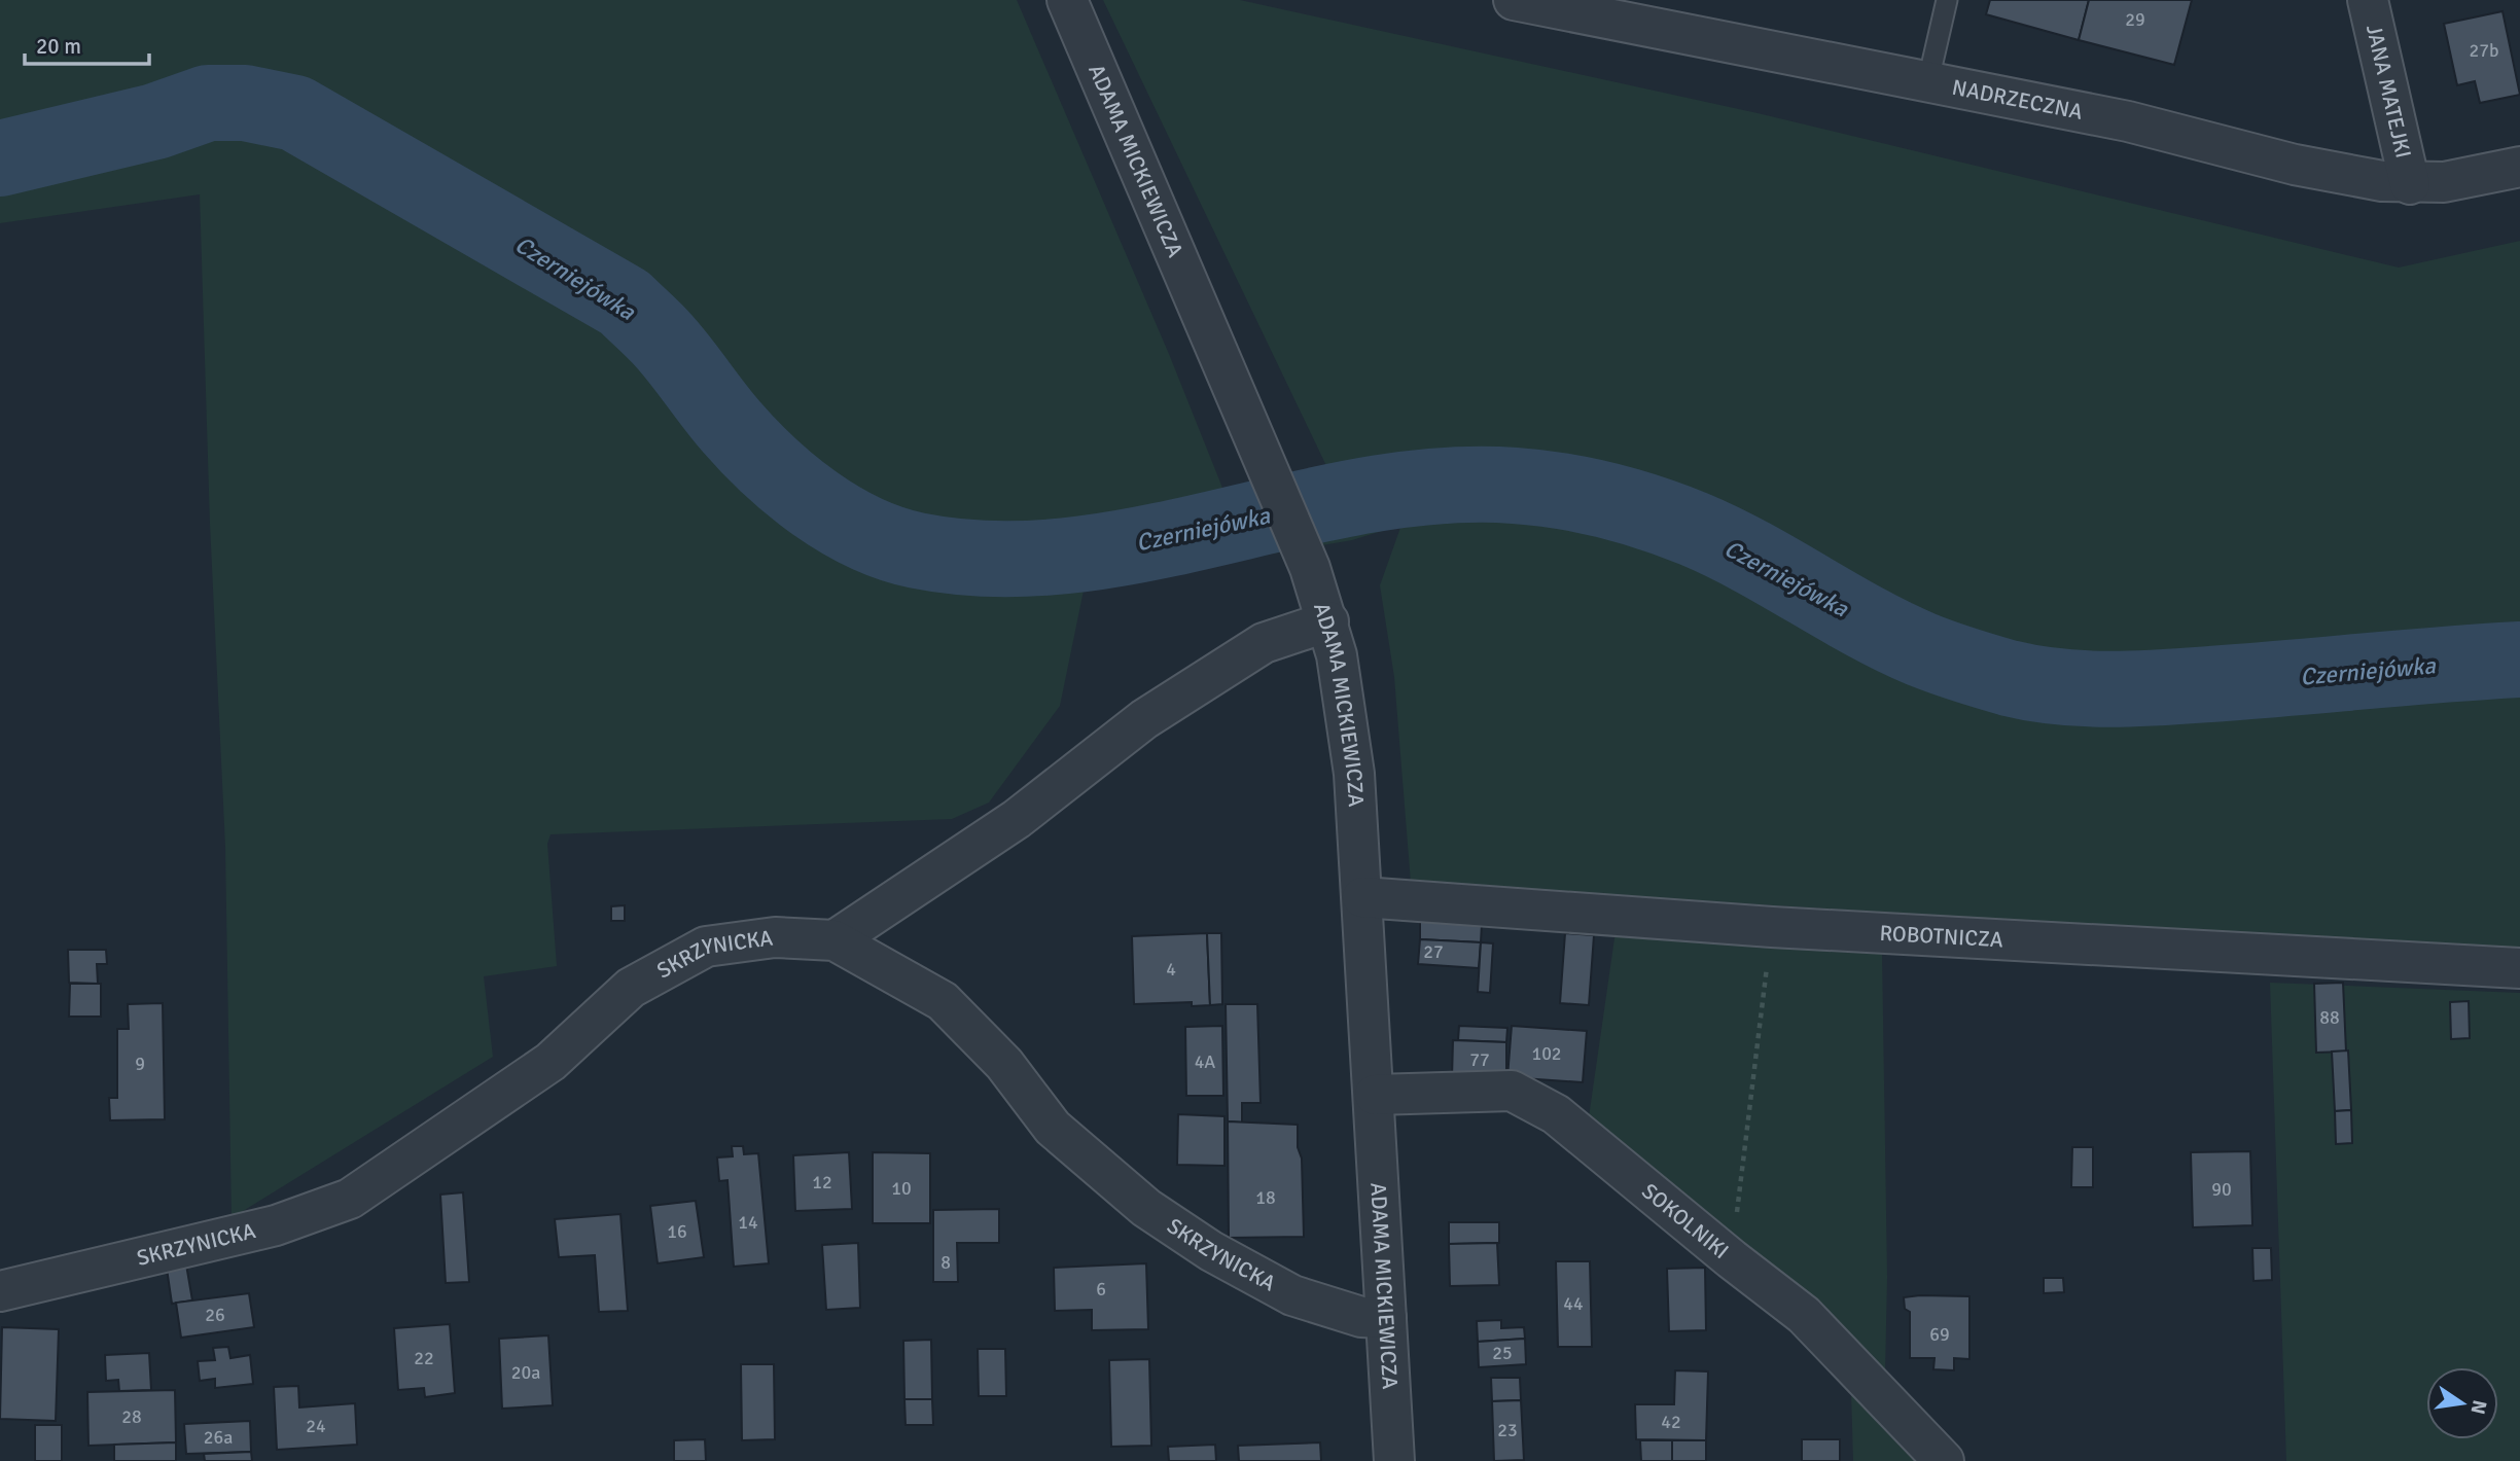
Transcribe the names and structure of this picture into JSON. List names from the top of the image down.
{
  "streets": {
    "street": [
      "JANA MATEJKI",
      "NADRZECZNA",
      "ADAMA MICKIEWICZA",
      "ROBOTNICZA",
      "SKRZYNICKA",
      "SOKOLNIKI"
    ]
  },
  "crossings": [
    ["JANA MATEJKI", "NADRZECZNA"],
    ["ADAMA MICKIEWICZA", "ROBOTNICZA"],
    ["ADAMA MICKIEWICZA", "SKRZYNICKA"],
    ["ADAMA MICKIEWICZA", "SOKOLNIKI"]
  ],
  "water": ["Czerniejówka"],
  "house_numbers": [
    "29",
    "27b",
    "27",
    "4",
    "88",
    "102",
    "77",
    "4A",
    "9",
    "12",
    "10",
    "90",
    "18",
    "14",
    "16",
    "8",
    "6",
    "44",
    "26",
    "69",
    "25",
    "22",
    "20a",
    "28",
    "42",
    "24",
    "23",
    "26a"
  ],
  "scale_bar": "20 m",
  "north": "right"
}
